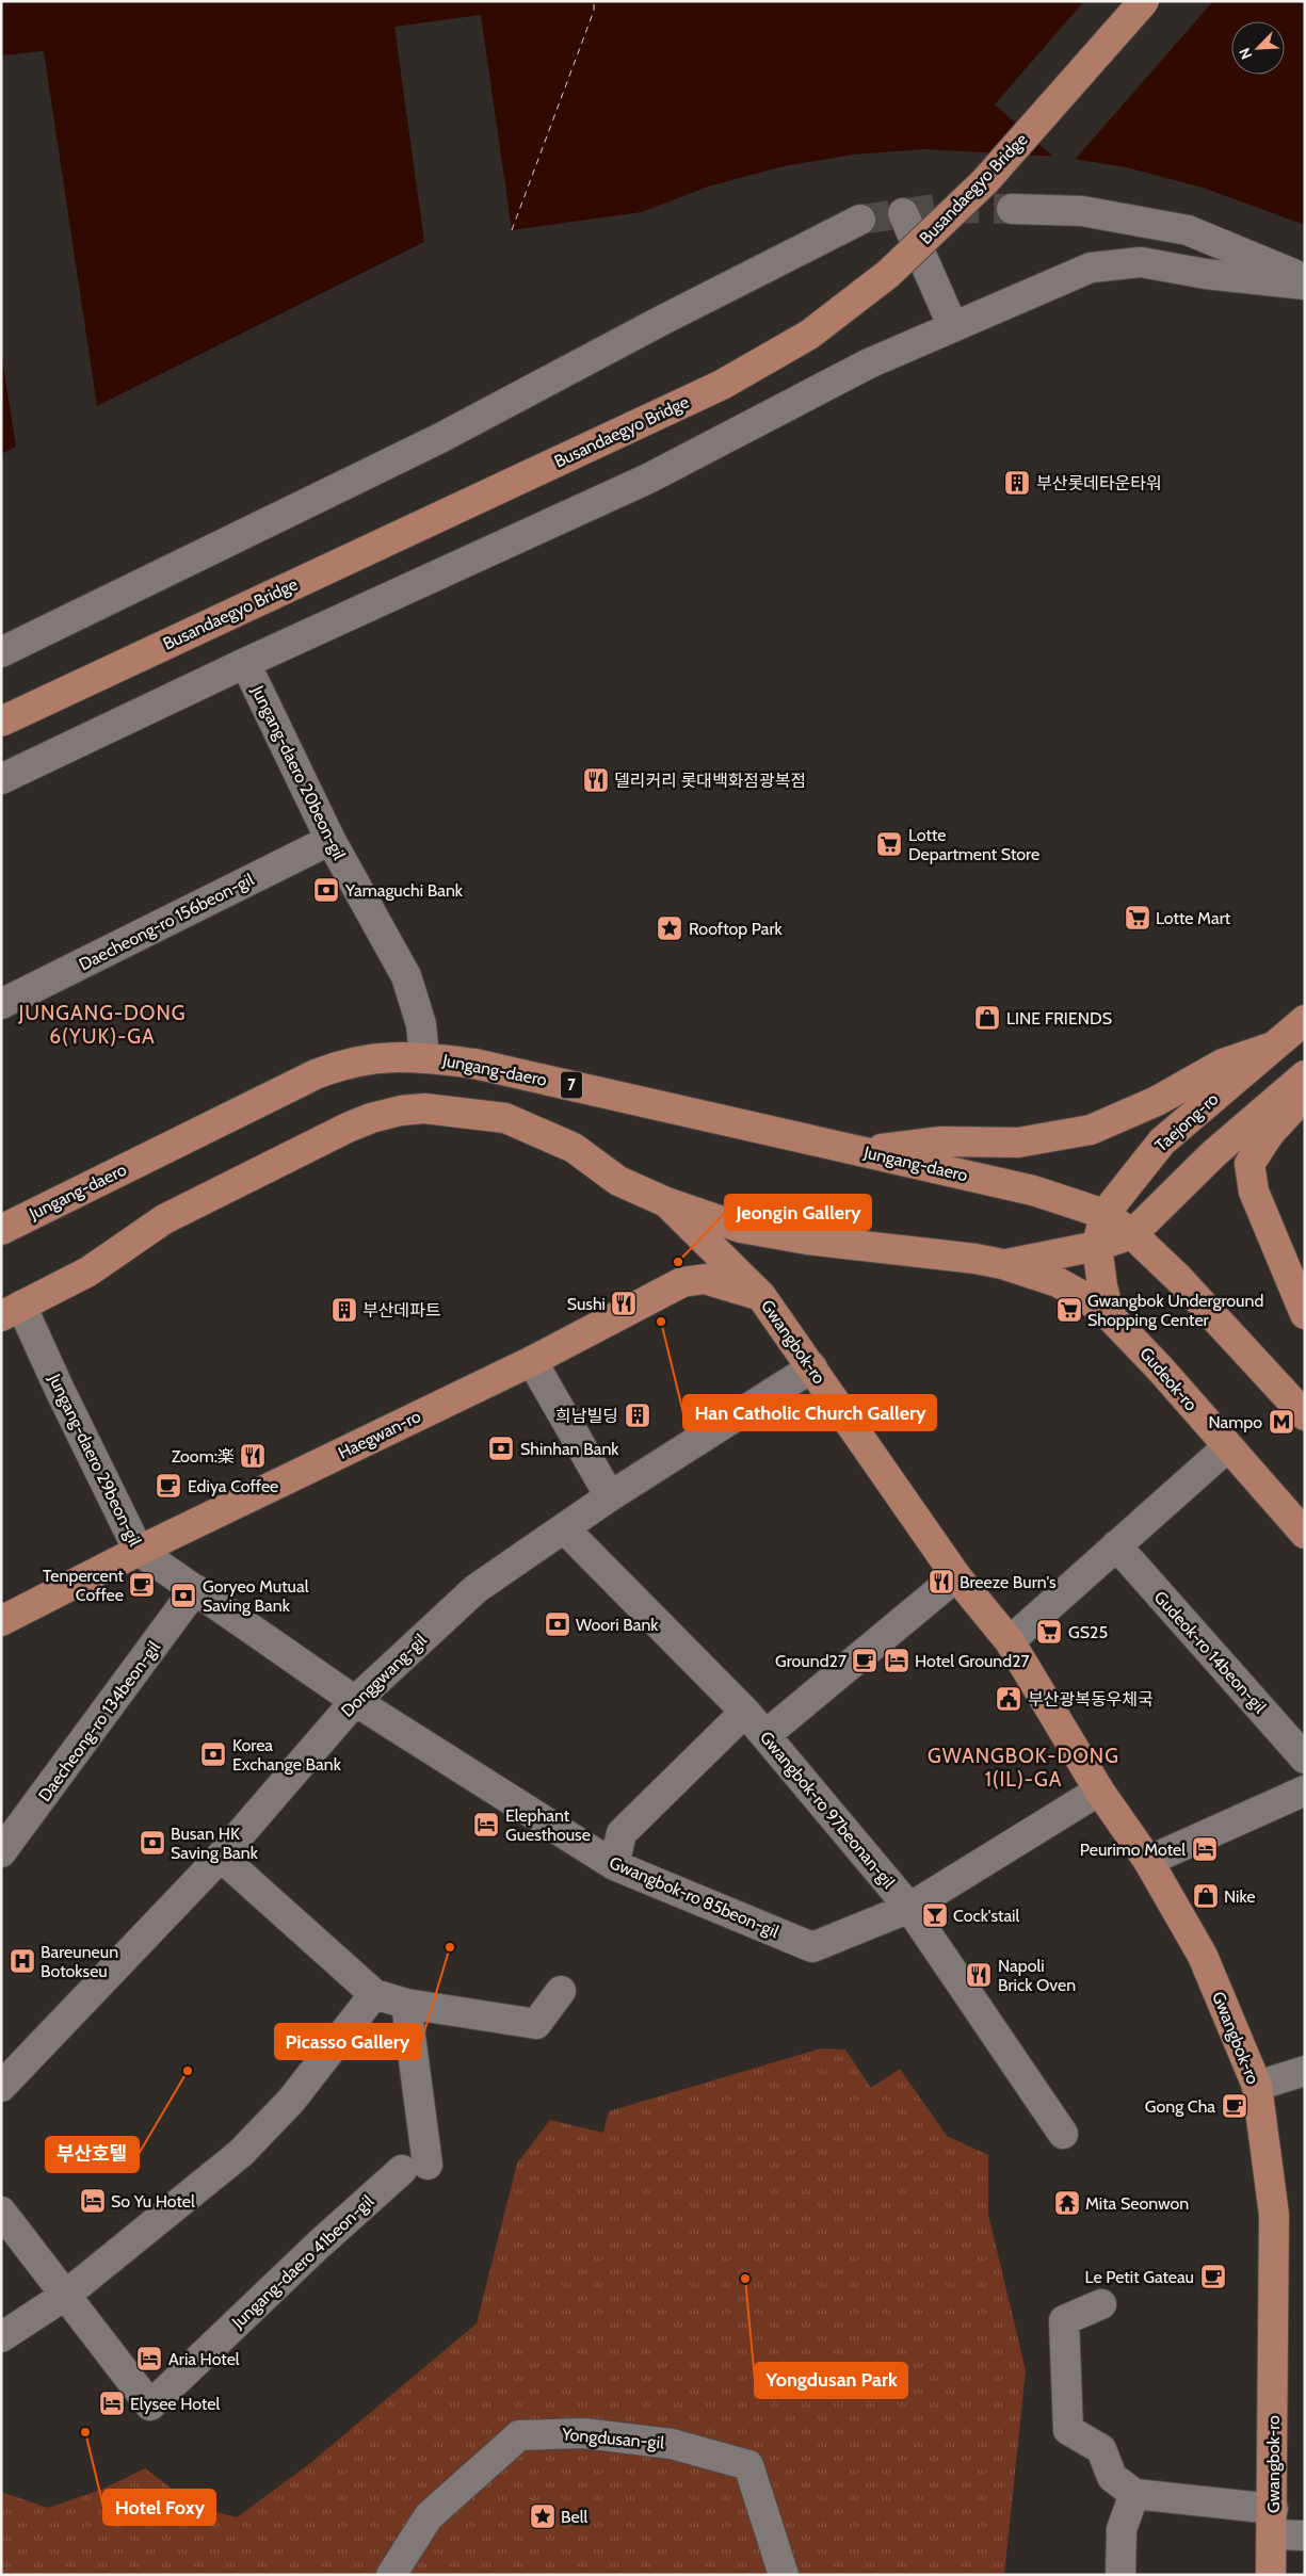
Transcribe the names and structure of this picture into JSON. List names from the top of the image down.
{
  "streets": {
    "main road": [
      "Busandaegyo Bridge",
      "Jungang-daero",
      "7",
      "Taejong-ro",
      "Gwangbok-ro",
      "Gudeok-ro",
      "Haegwan-ro"
    ],
    "street": [
      "Jungang-daero 20beon-gil",
      "Daecheong-ro 156beon-gil",
      "Jungang-daero 29beon-gil",
      "Gudeok-ro 14beon-gil",
      "Donggwang-gil",
      "Daecheong-ro 134beon-gil",
      "Gwangbok-ro 97beonan-gil",
      "Gwangbok-ro 85beon-gil",
      "Jungang-daero 41beon-gil",
      "Yongdusan-gil"
    ]
  },
  "crossings": [
    ["Jungang-daero 20beon-gil", "Daecheong-ro 156beon-gil"],
    ["Jungang-daero 20beon-gil", "Jungang-daero"],
    ["Jungang-daero", "Taejong-ro"],
    ["Taejong-ro", "Gudeok-ro"],
    ["Gwangbok-ro", "Haegwan-ro"],
    ["Gwangbok-ro", "Donggwang-gil"],
    ["Gwangbok-ro", "Gwangbok-ro 85beon-gil"],
    ["Haegwan-ro", "Jungang-daero 29beon-gil"],
    ["Jungang-daero 29beon-gil", "Donggwang-gil"],
    ["Jungang-daero 29beon-gil", "Daecheong-ro 134beon-gil"],
    ["Jungang-daero 29beon-gil", "Gwangbok-ro 85beon-gil"],
    ["Donggwang-gil", "Gwangbok-ro 97beonan-gil"],
    ["Donggwang-gil", "Gwangbok-ro 85beon-gil"],
    ["Gwangbok-ro 97beonan-gil", "Gwangbok-ro 85beon-gil"]
  ],
  "districts": ["JUNGANG-DONG 6(YUK)-GA", "GWANGBOK-DONG 1(IL)-GA"],
  "places": {
    "building": ["부산롯데타운타워", "부산데파트", "희남빌딩"],
    "restaurant": [
      "델리커리 롯대백화점광복점",
      "Sushi",
      "Zoom:楽",
      "Breeze Burn's",
      "Napoli Brick Oven"
    ],
    "supermarket": [
      "Lotte Department Store",
      "Lotte Mart",
      "Gwangbok Underground Shopping Center",
      "GS25"
    ],
    "bank": [
      "Yamaguchi Bank",
      "Shinhan Bank",
      "Goryeo Mutual Saving Bank",
      "Woori Bank",
      "Korea Exchange Bank",
      "Busan HK Saving Bank"
    ],
    "place": ["Rooftop Park", "Bell"],
    "shop": ["LINE FRIENDS", "Nike"],
    "other": [
      "Jeongin Gallery",
      "Han Catholic Church Gallery",
      "Picasso Gallery",
      "부산호텔",
      "Yongdusan Park",
      "Hotel Foxy"
    ],
    "metro station": ["Nampo"],
    "cafe": [
      "Ediya Coffee",
      "Tenpercent Coffee",
      "Ground27",
      "Gong Cha",
      "Le Petit Gateau"
    ],
    "hotel": [
      "Hotel Ground27",
      "Elephant Guesthouse",
      "Peurimo Motel",
      "So Yu Hotel",
      "Aria Hotel",
      "Elysee Hotel"
    ],
    "public building": ["부산광복동우체국"],
    "bar": ["Cock'stail"],
    "hospital": ["Bareuneun Botokseu"],
    "temple": ["Mita Seonwon"]
  },
  "north": "bottom left"
}
